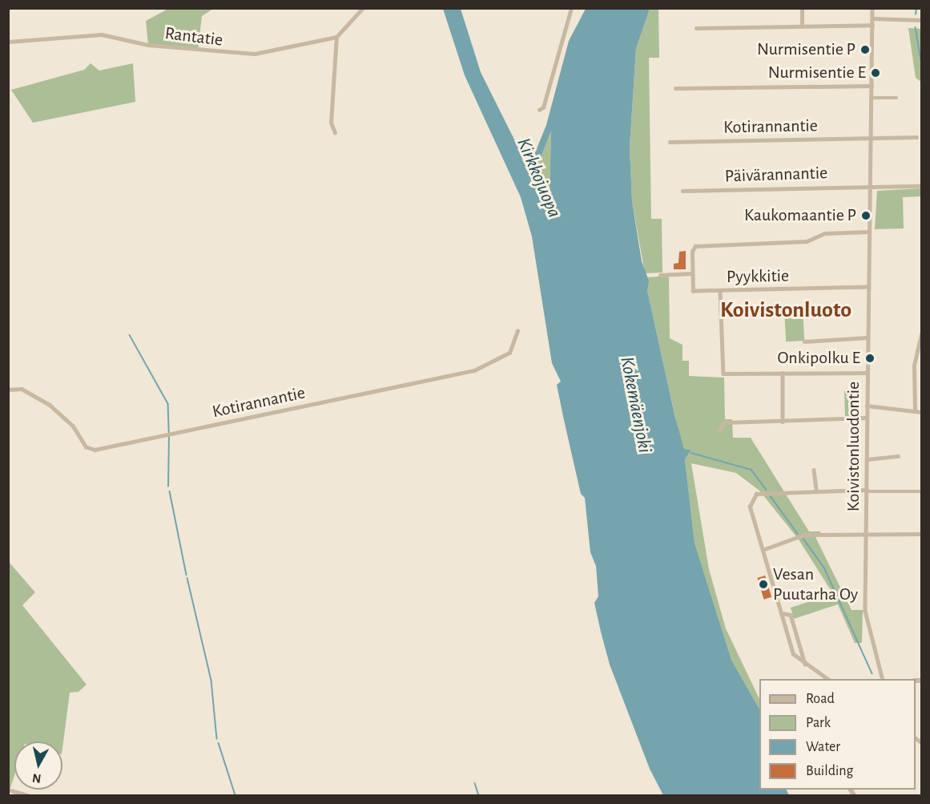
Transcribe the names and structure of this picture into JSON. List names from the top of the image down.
{
  "streets": {
    "street": [
      "Rantatie",
      "Kotirannantie",
      "Päivärannantie",
      "Pyykkitie",
      "Koivistonluodontie"
    ]
  },
  "crossings": [
    ["Kotirannantie", "Koivistonluodontie"],
    ["Päivärannantie", "Koivistonluodontie"],
    ["Pyykkitie", "Koivistonluodontie"]
  ],
  "districts": ["Koivistonluoto"],
  "water": ["Kirkkojuopa", "Kokemäenjoki"],
  "places": [
    "Nurmisentie P",
    "Nurmisentie E",
    "Kaukomaantie P",
    "Onkipolku E",
    "Vesan Puutarha Oy"
  ],
  "legend": [
    "Road",
    "Park",
    "Water",
    "Building"
  ],
  "north": "bottom"
}
